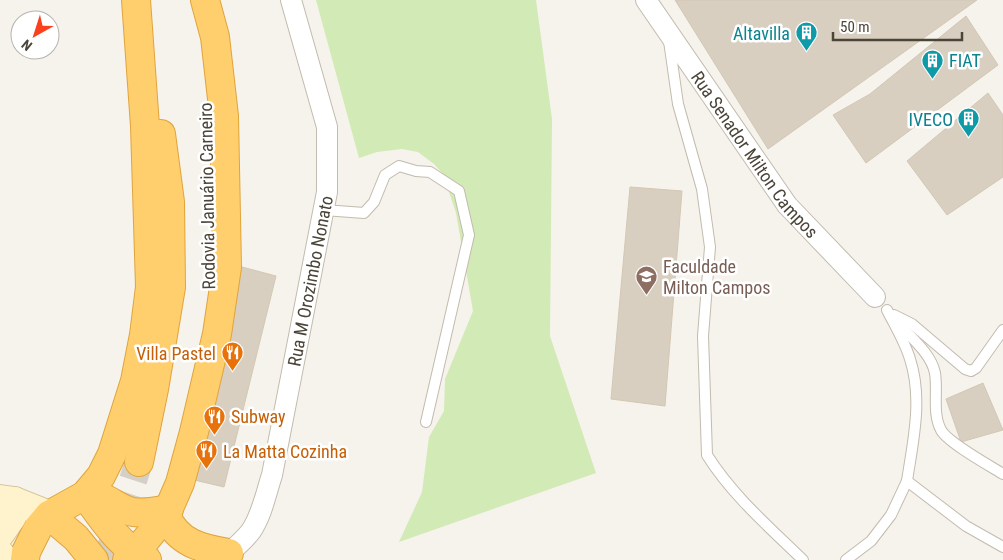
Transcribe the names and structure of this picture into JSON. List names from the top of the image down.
{
  "streets": {
    "highway": ["Rodovia Januário Carneiro"],
    "street": ["Rua Senador Milton Campos", "Rua M Orozimbo Nonato"]
  },
  "places": {
    "building": ["Altavilla", "FIAT", "IVECO"],
    "school or university": ["Faculdade Milton Campos"],
    "restaurant": ["Villa Pastel", "Subway", "La Matta Cozinha"]
  },
  "scale_bar": "50 m",
  "north": "bottom left"
}
